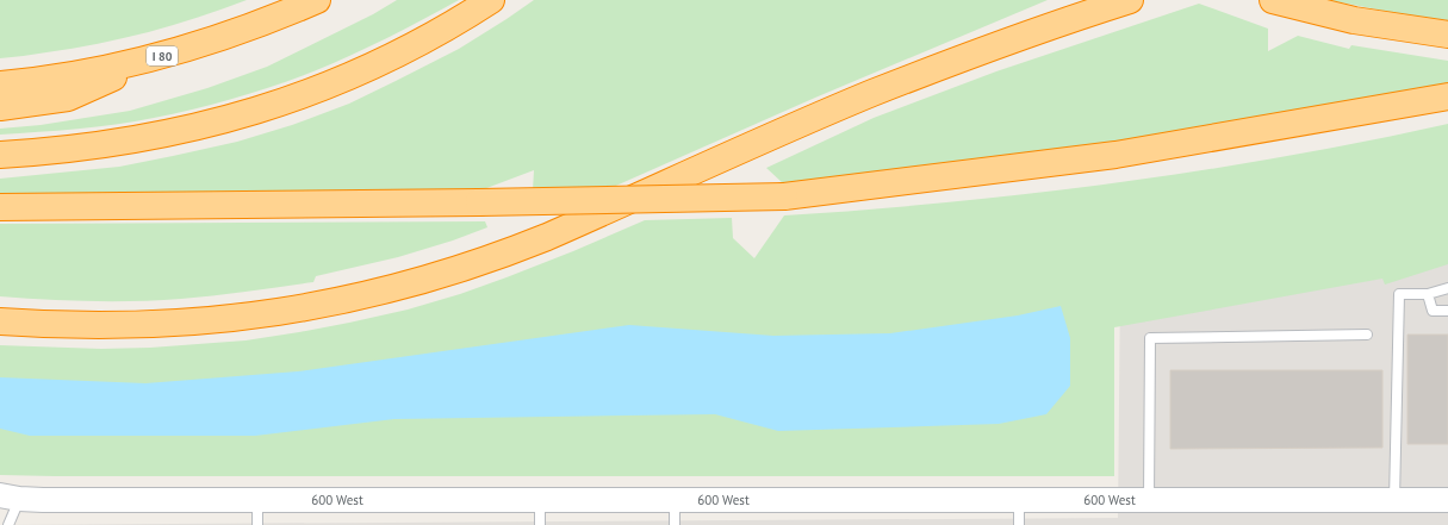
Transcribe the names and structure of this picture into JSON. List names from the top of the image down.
{
  "streets": {
    "highway": ["I 80"],
    "street": ["600 West"]
  }
}
